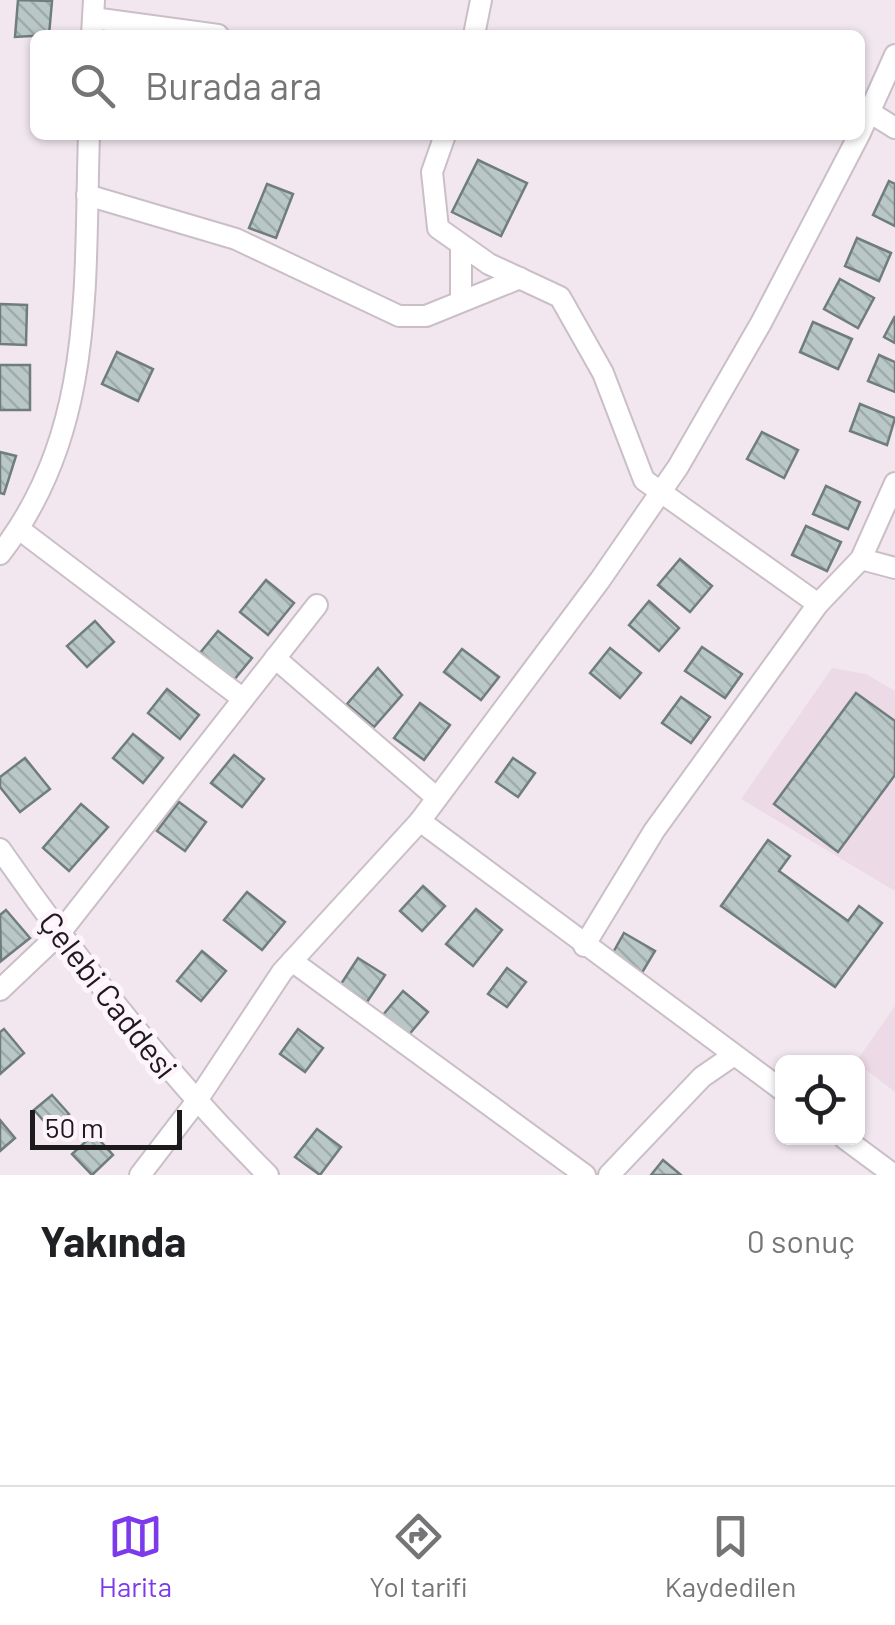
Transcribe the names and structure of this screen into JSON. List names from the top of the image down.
{
  "streets": {
    "street": ["Çelebi Caddesi"]
  },
  "scale_bar": "50 m",
  "page": {
    "search": "Burada ara",
    "scale": "50 m",
    "heading": ["Yakında", "0 sonuç"],
    "nav": ["Harita", "Yol tarifi", "Kaydedilen"]
  }
}
